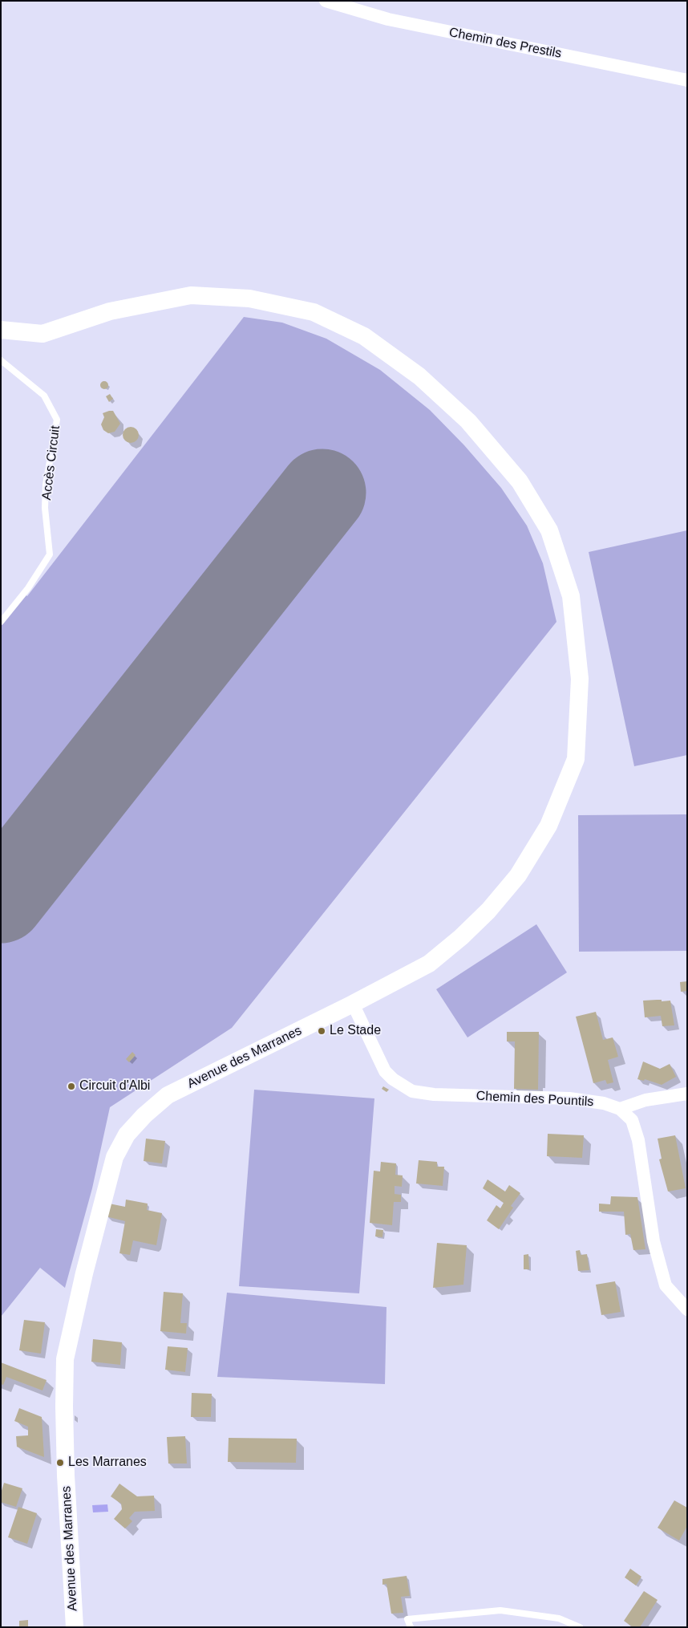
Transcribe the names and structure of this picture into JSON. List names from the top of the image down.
{
  "streets": {
    "street": ["Chemin des Prestils", "Avenue des Marranes", "Chemin des Pountils"],
    "lane": ["Accès Circuit"]
  },
  "crossings": [
    ["Avenue des Marranes", "Chemin des Pountils"]
  ],
  "places": ["Le Stade", "Circuit d'Albi", "Les Marranes"]
}
